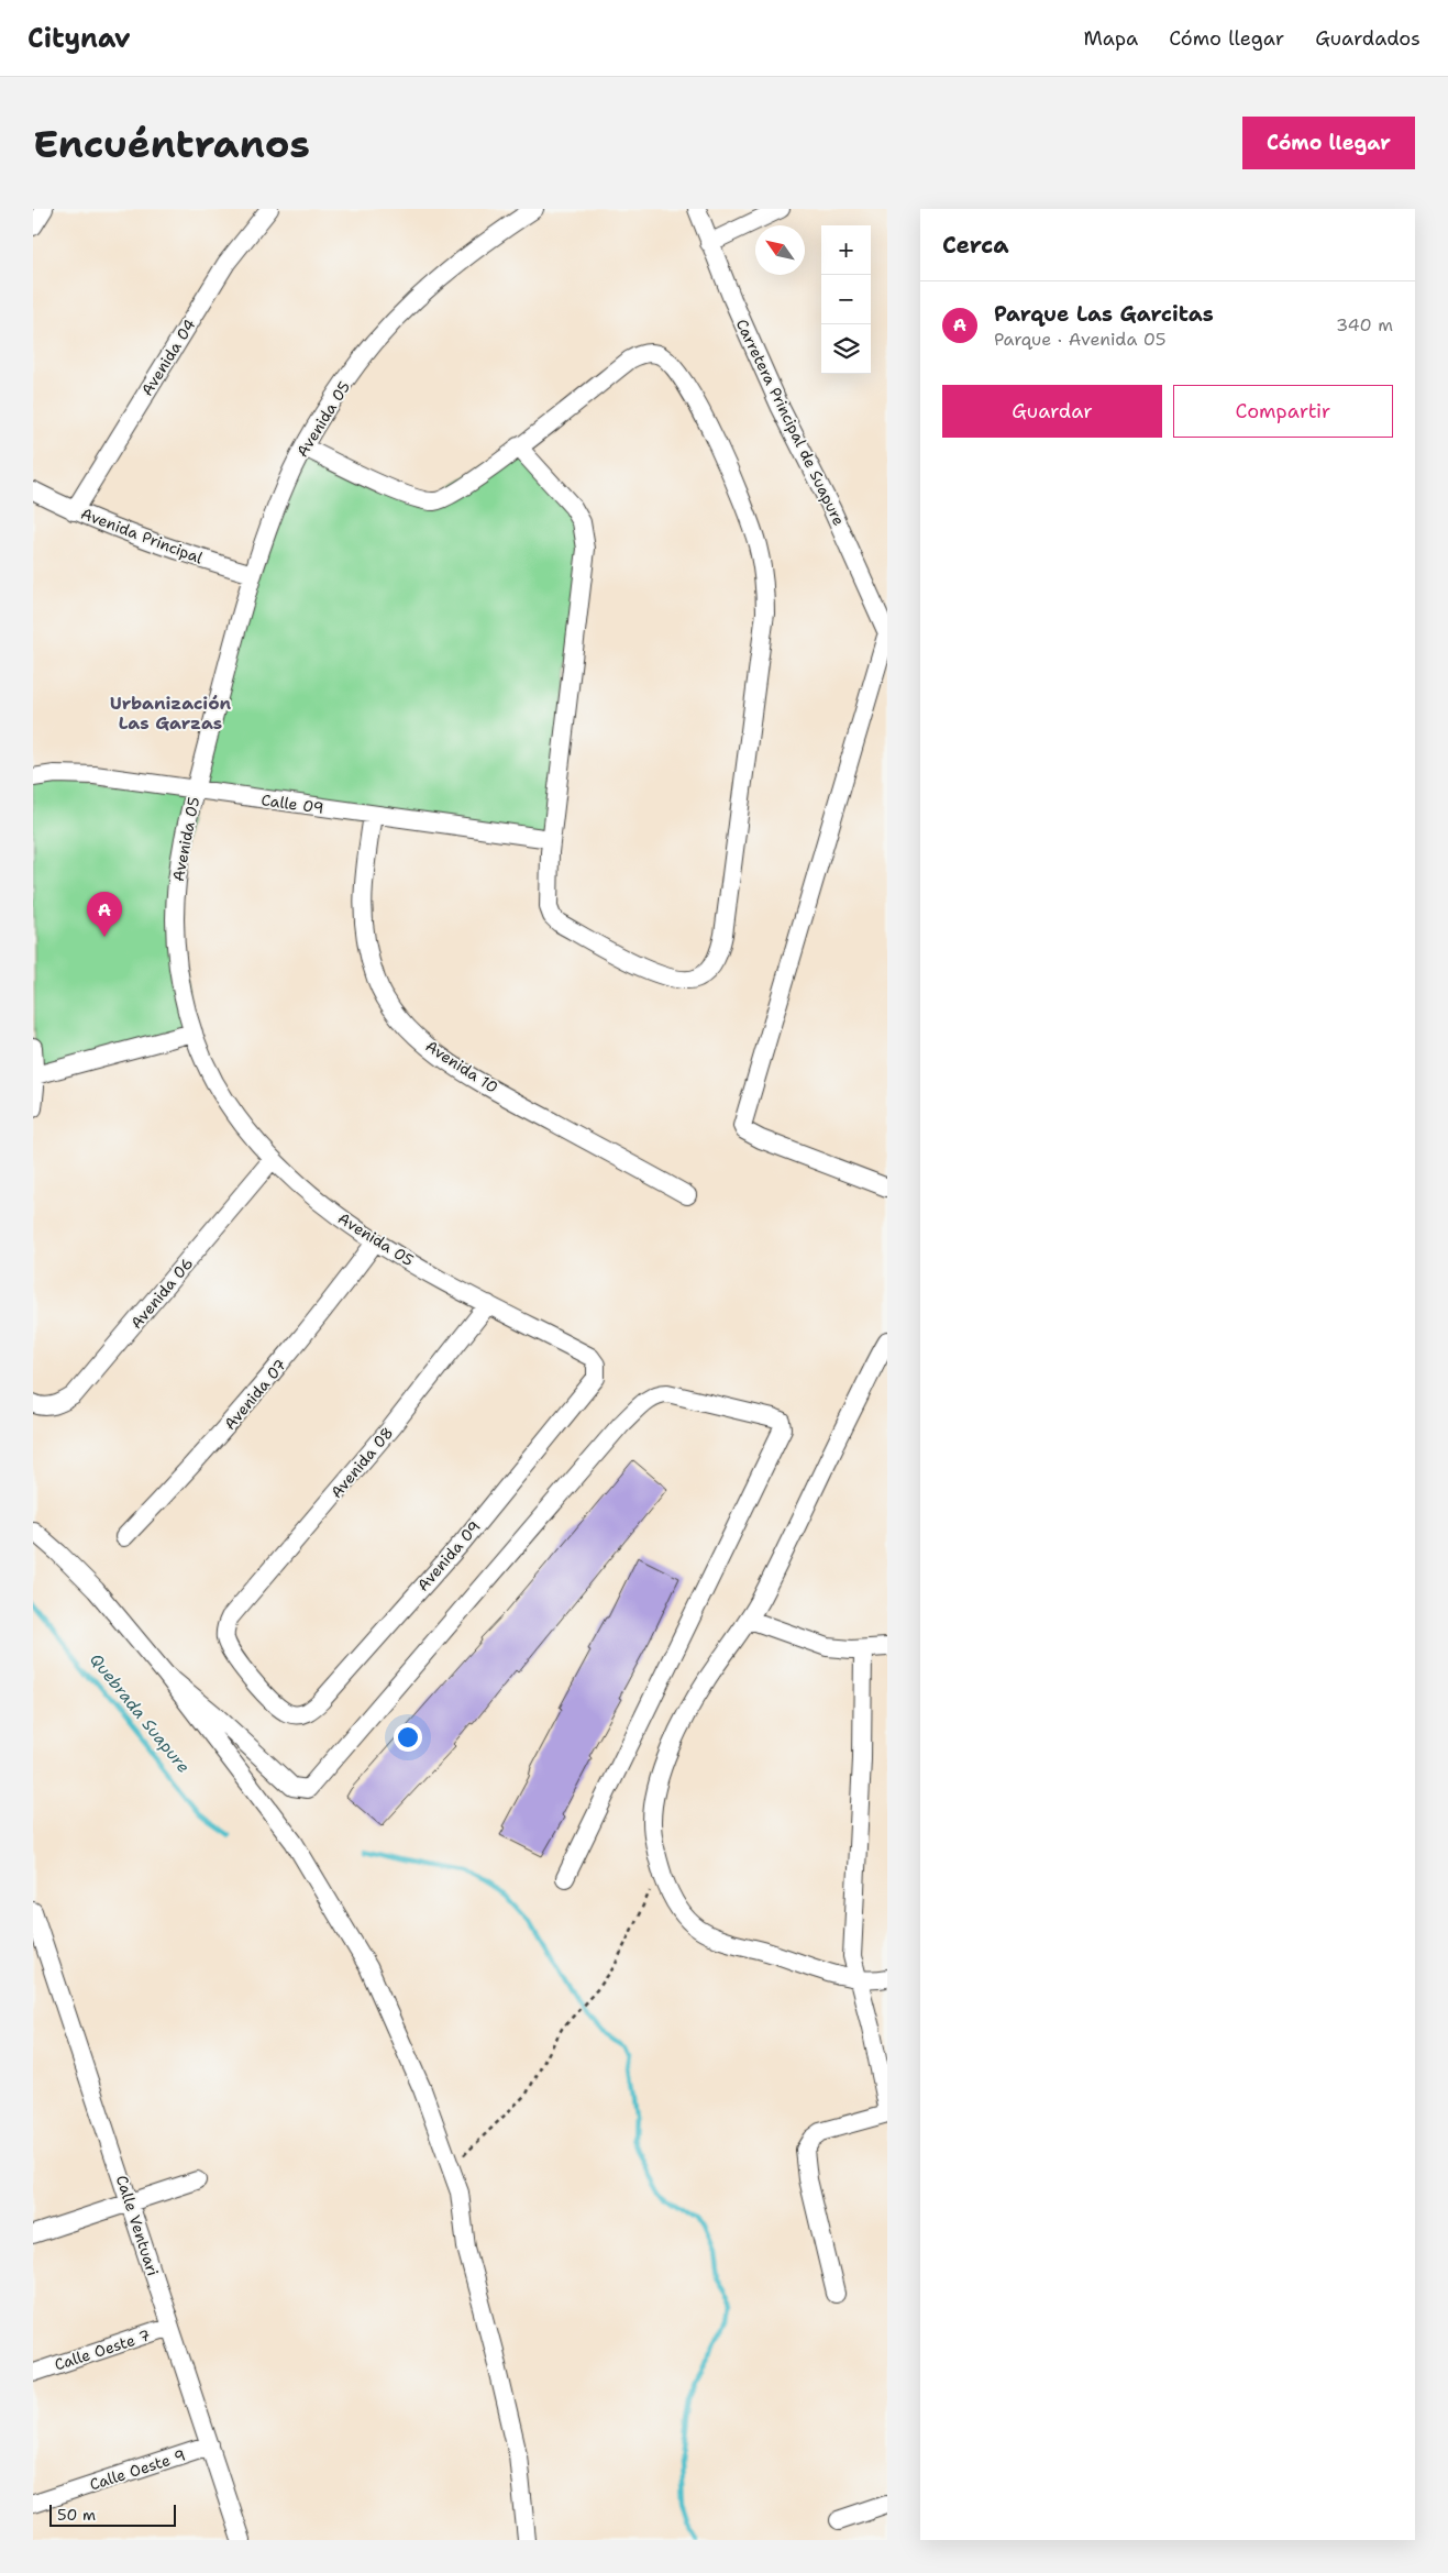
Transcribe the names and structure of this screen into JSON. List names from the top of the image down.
{
  "streets": {
    "street": [
      "Avenida 04",
      "Avenida 05",
      "Carretera Principal de Suapure",
      "Avenida Principal",
      "Calle 09",
      "Avenida 10",
      "Avenida 06",
      "Avenida 07",
      "Avenida 08",
      "Avenida 09",
      "Calle Ventuari",
      "Calle Oeste 7",
      "Calle Oeste 9"
    ]
  },
  "crossings": [
    ["Avenida 04", "Avenida Principal"],
    ["Avenida 05", "Avenida Principal"],
    ["Avenida 05", "Calle 09"],
    ["Avenida 05", "Avenida 06"],
    ["Avenida 05", "Avenida 07"],
    ["Avenida 05", "Avenida 08"],
    ["Avenida 05", "Avenida 09"],
    ["Calle 09", "Avenida 10"],
    ["Avenida 08", "Avenida 09"],
    ["Calle Ventuari", "Calle Oeste 7"],
    ["Calle Ventuari", "Calle Oeste 9"]
  ],
  "districts": ["Urbanización Las Garzas"],
  "water": ["Quebrada Suapure"],
  "scale_bar": "50 m",
  "north": "top left",
  "page": {
    "header": "Citynav",
    "nav": ["Mapa", "Cómo llegar", "Guardados"],
    "buttons": [
      "Cómo llegar",
      ["Guardar", "Compartir"]
    ],
    "title": "Encuéntranos",
    "heading": "Cerca",
    "map_buttons": ["+", "−"],
    "list": [
      {
        "mark": "A",
        "name": "Parque Las Garcitas",
        "note": "Parque · Avenida 05",
        "value": "340 m"
      }
    ],
    "pins": "A",
    "scale": "50 m"
  }
}
